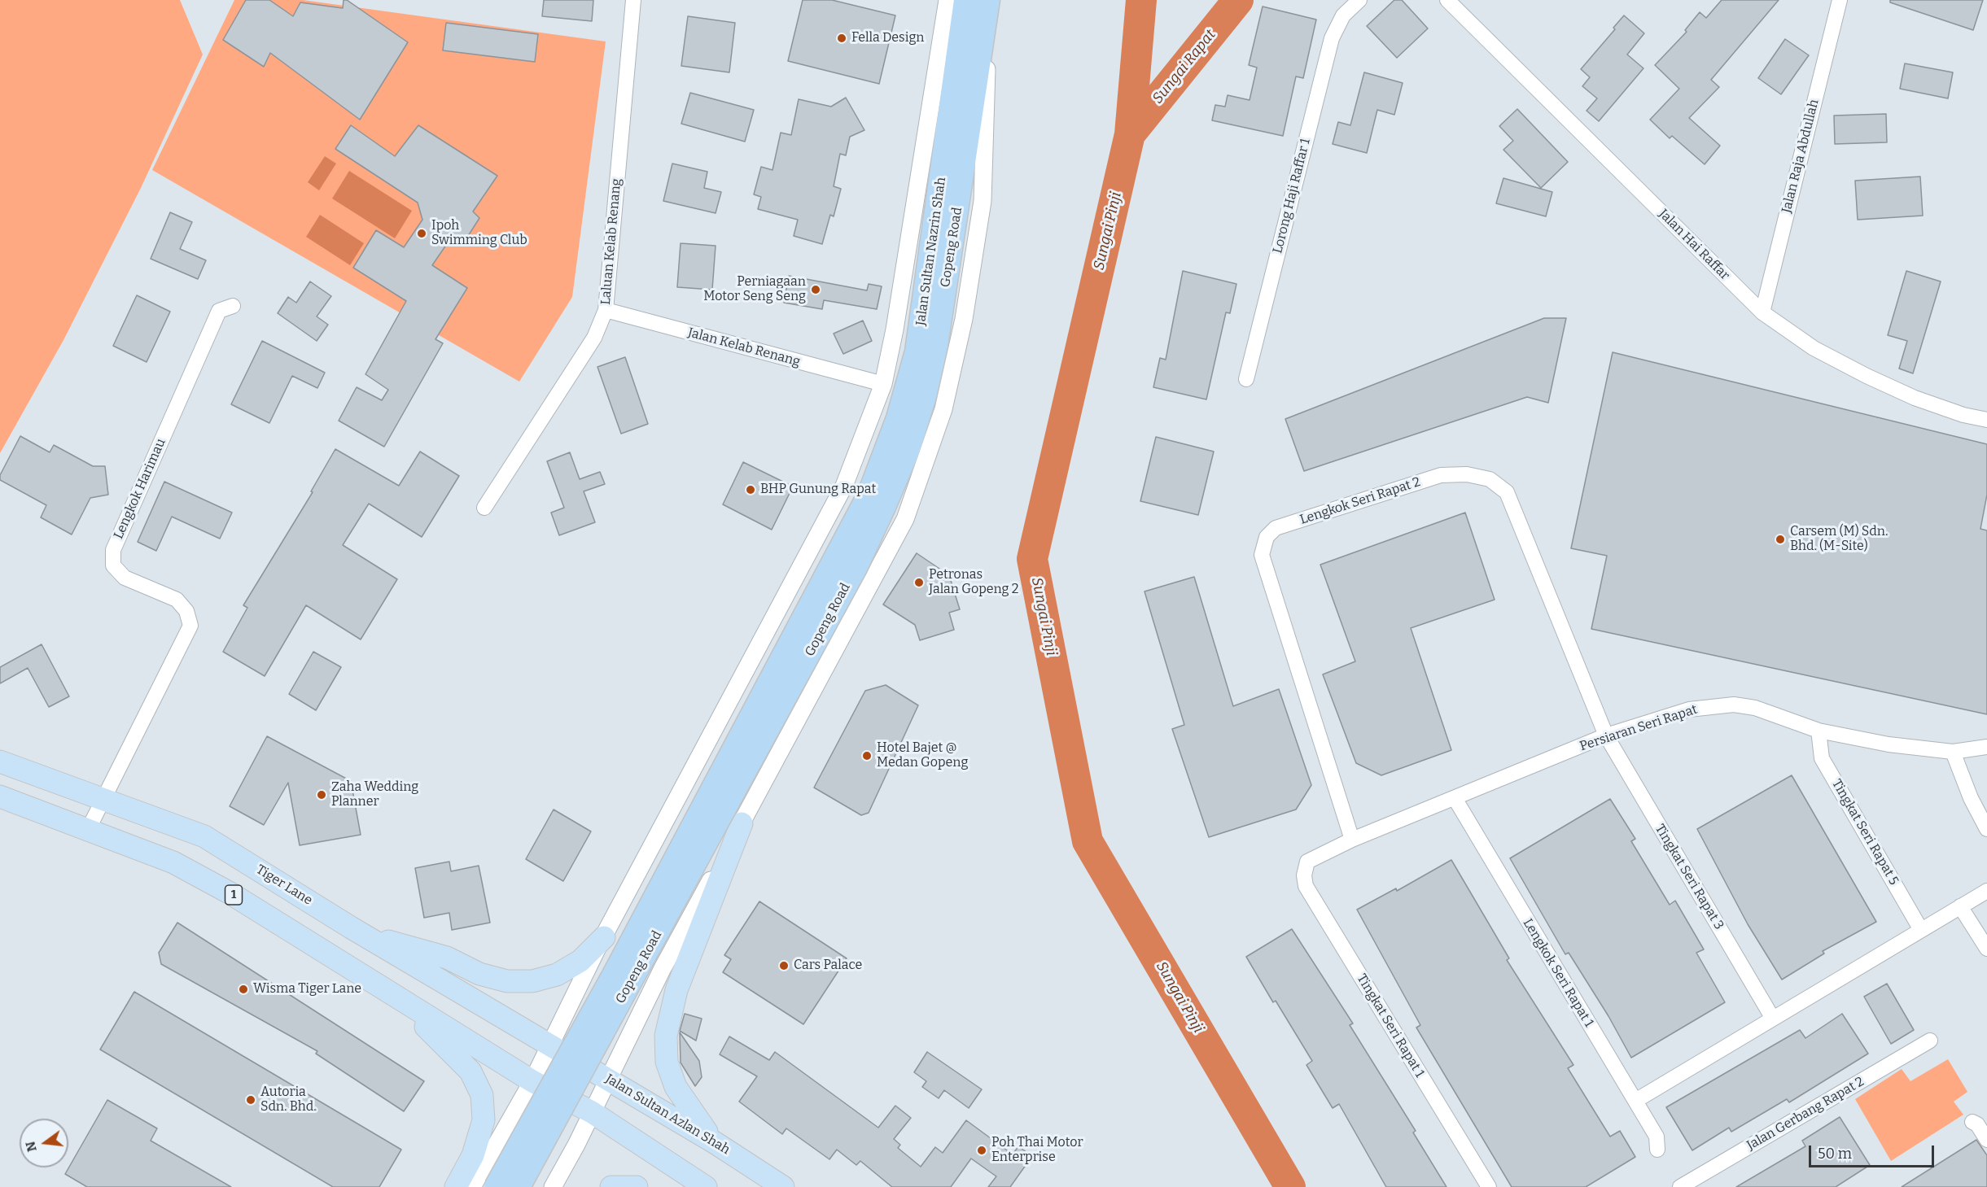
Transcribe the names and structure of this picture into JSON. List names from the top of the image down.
{
  "streets": {
    "highway": ["Gopeng Road", "Jalan Sultan Nazrin Shah"],
    "main road": ["Tiger Lane", "1", "Jalan Sultan Azlan Shah"],
    "street": [
      "Jalan Raja Abdullah",
      "Lorong Haji Raffar 1",
      "Laluan Kelab Renang",
      "Jalan Hai Raffar",
      "Jalan Kelab Renang",
      "Lengkok Harimau",
      "Lengkok Seri Rapat 2",
      "Persiaran Seri Rapat",
      "Tingkat Seri Rapat 5",
      "Tingkat Seri Rapat 3",
      "Lengkok Seri Rapat 1",
      "Tingkat Seri Rapat 1",
      "Jalan Gerbang Rapat 2"
    ]
  },
  "crossings": [
    ["Jalan Raja Abdullah", "Jalan Hai Raffar"],
    ["Laluan Kelab Renang", "Jalan Kelab Renang"],
    ["Gopeng Road", "Jalan Sultan Nazrin Shah"],
    ["Lengkok Harimau", "Tiger Lane"],
    ["Lengkok Harimau", "1"],
    ["Lengkok Seri Rapat 2", "Persiaran Seri Rapat"],
    ["Lengkok Seri Rapat 2", "Tingkat Seri Rapat 3"],
    ["Persiaran Seri Rapat", "Tingkat Seri Rapat 5"],
    ["Persiaran Seri Rapat", "Tingkat Seri Rapat 3"],
    ["Persiaran Seri Rapat", "Lengkok Seri Rapat 1"],
    ["Persiaran Seri Rapat", "Tingkat Seri Rapat 1"],
    ["Tiger Lane", "Jalan Sultan Azlan Shah"]
  ],
  "water": ["Sungai Rapat", "Sungai Pinji"],
  "places": [
    "Fella Design",
    "Ipoh Swimming Club",
    "Perniagaan Motor Seng Seng",
    "BHP Gunung Rapat",
    "Carsem (M) Sdn. Bhd. (M-Site)",
    "Petronas Jalan Gopeng 2",
    "Hotel Bajet @ Medan Gopeng",
    "Zaha Wedding Planner",
    "Cars Palace",
    "Wisma Tiger Lane",
    "Autoria Sdn. Bhd.",
    "Poh Thai Motor Enterprise"
  ],
  "scale_bar": "50 m",
  "north": "left"
}
